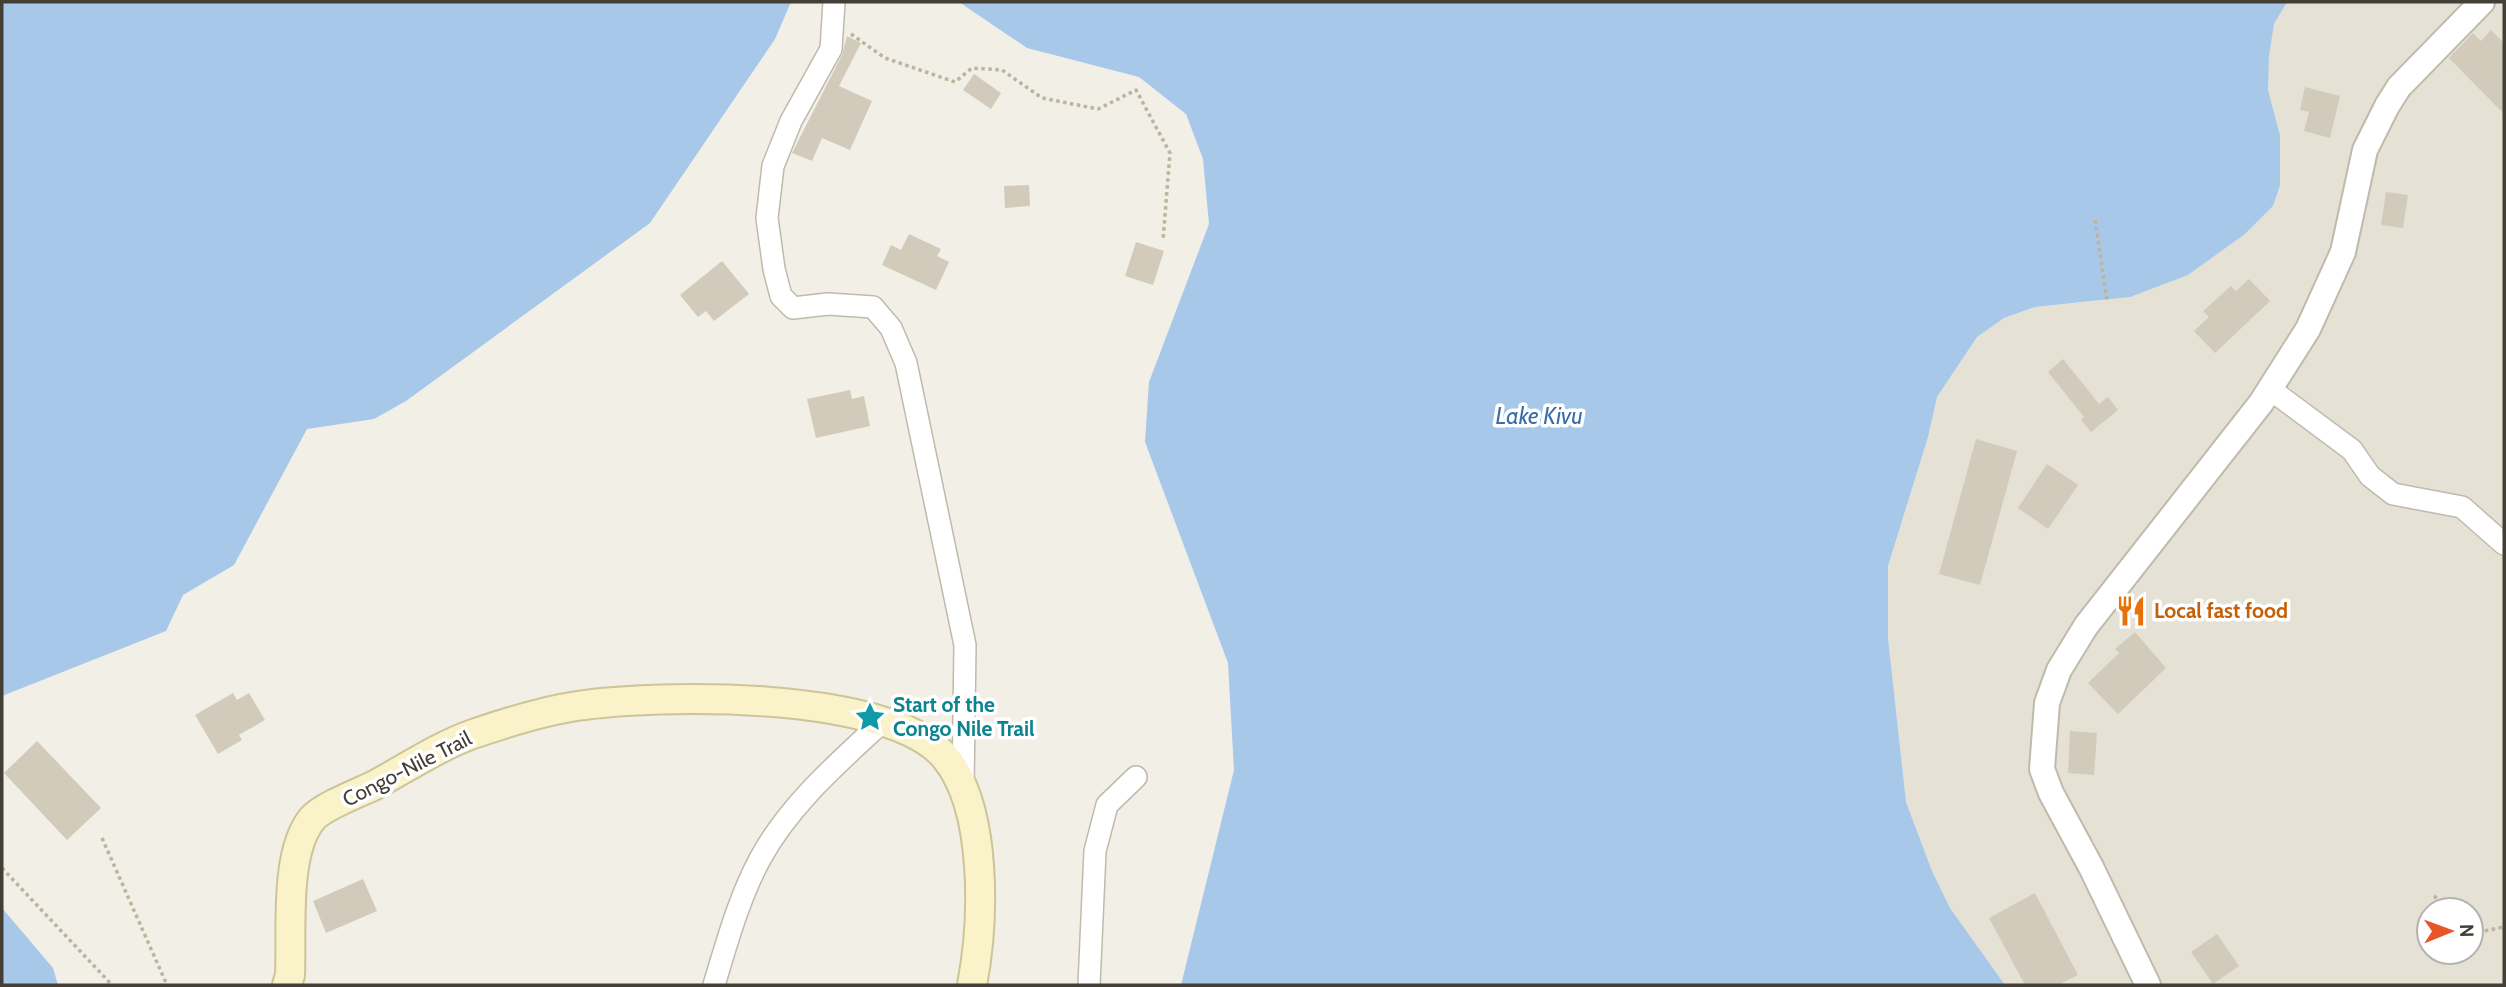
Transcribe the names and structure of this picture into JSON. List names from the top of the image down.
{
  "streets": {
    "main road": ["Congo-Nile Trail"]
  },
  "water": ["Lake Kivu"],
  "places": {
    "restaurant": ["Local fast food"],
    "place": ["Start of the Congo Nile Trail"]
  },
  "north": "right"
}
